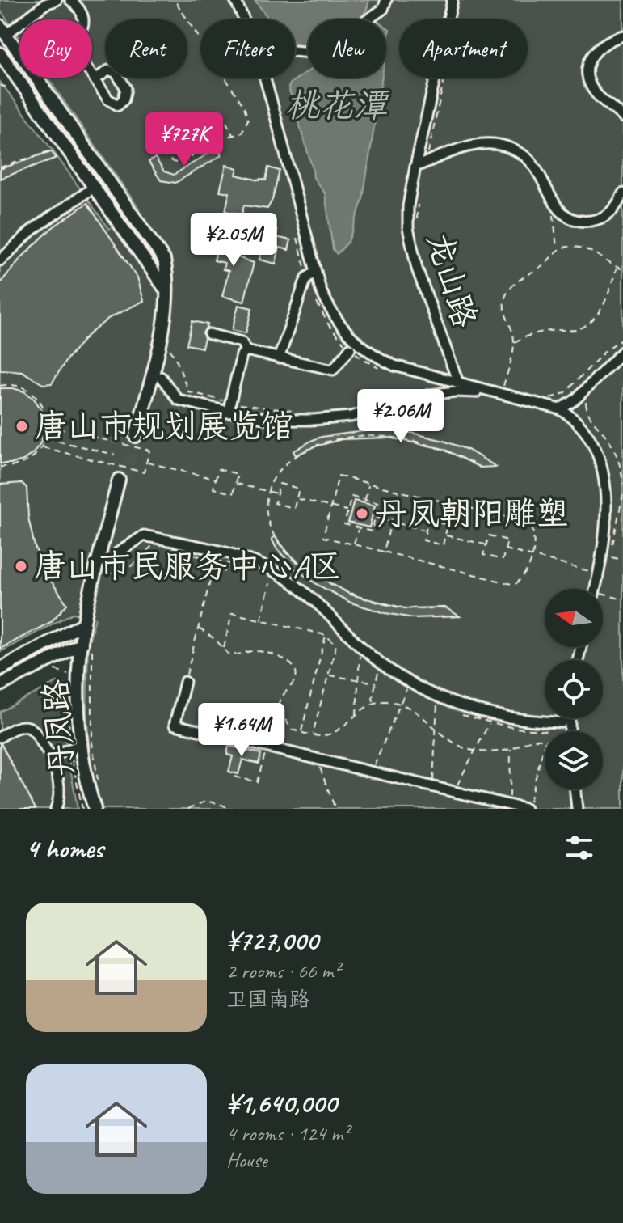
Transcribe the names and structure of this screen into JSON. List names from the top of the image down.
{
  "streets": {
    "main road": ["丹凤路"],
    "street": ["龙山路"]
  },
  "water": ["桃花潭"],
  "places": ["唐山市规划展览馆", "丹凤朝阳雕塑", "唐山市民服务中心A区"],
  "north": "left",
  "page": {
    "chip": [
      "Buy",
      "Rent",
      "Filters",
      "New",
      "Apartment"
    ],
    "price": [
      "¥727K",
      "¥2.05M",
      "¥2.06M",
      "¥1.64M"
    ],
    "heading": "4 homes",
    "list": [
      {
        "name": "¥727,000",
        "note": "2 rooms · 66 m² · 卫国南路"
      },
      {
        "name": "¥1,640,000",
        "note": "4 rooms · 124 m² · House"
      }
    ]
  }
}
